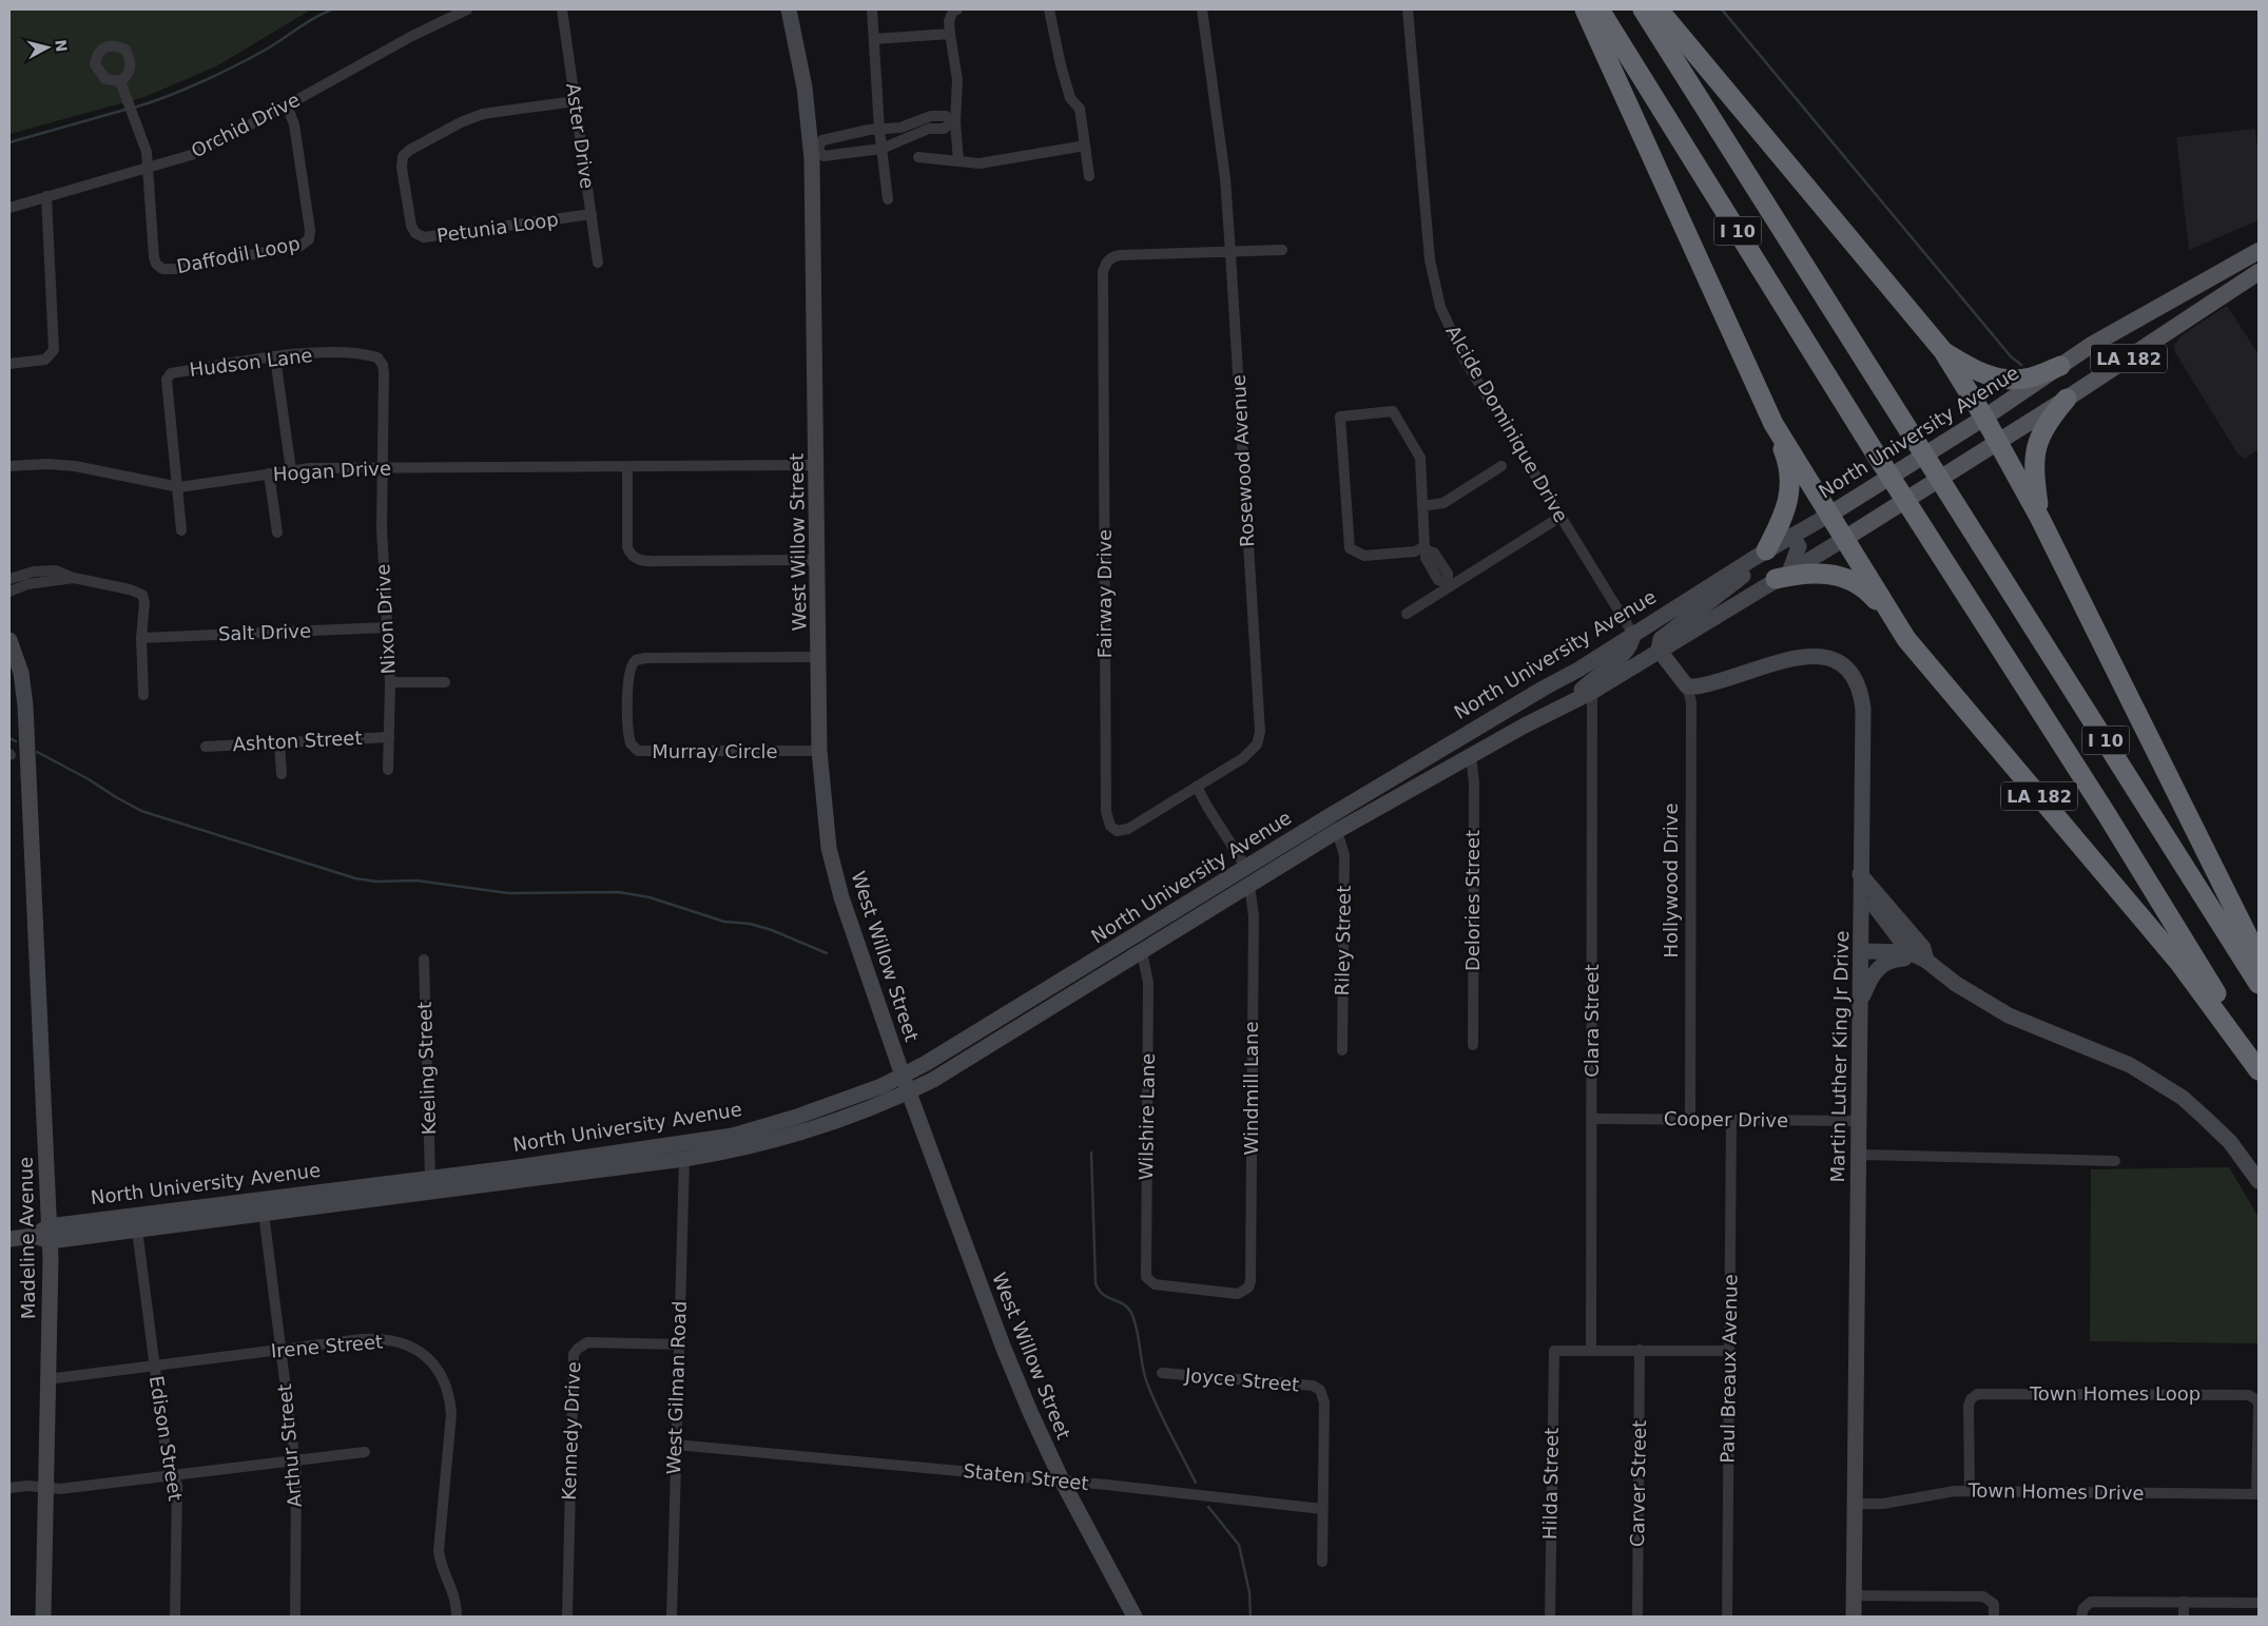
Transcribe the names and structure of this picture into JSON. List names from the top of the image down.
{
  "streets": {
    "highway": ["I 10", "LA 182"],
    "main road": [
      "North University Avenue",
      "West Willow Street",
      "Hollywood Drive",
      "Martin Luther King Jr Drive",
      "Madeline Avenue"
    ],
    "street": [
      "Orchid Drive",
      "Aster Drive",
      "Petunia Loop",
      "Daffodil Loop",
      "Hudson Lane",
      "Alcide Dominique Drive",
      "Rosewood Avenue",
      "Hogan Drive",
      "Fairway Drive",
      "Nixon Drive",
      "Salt Drive",
      "Ashton Street",
      "Murray Circle",
      "Delories Street",
      "Riley Street",
      "Clara Street",
      "Keeling Street",
      "Windmill Lane",
      "Wilshire Lane",
      "Cooper Drive",
      "Irene Street",
      "Paul Breaux Avenue",
      "Joyce Street",
      "West Gilman Road",
      "Town Homes Loop",
      "Kennedy Drive",
      "Edison Street",
      "Arthur Street",
      "Staten Street",
      "Hilda Street",
      "Carver Street",
      "Town Homes Drive"
    ]
  },
  "crossings": [
    ["Orchid Drive", "Daffodil Loop"],
    ["Aster Drive", "Petunia Loop"],
    ["LA 182", "North University Avenue"],
    ["Hudson Lane", "Hogan Drive"],
    ["Hudson Lane", "Nixon Drive"],
    ["Alcide Dominique Drive", "North University Avenue"],
    ["North University Avenue", "West Willow Street"],
    ["North University Avenue", "Hollywood Drive"],
    ["North University Avenue", "Delories Street"],
    ["North University Avenue", "Riley Street"],
    ["North University Avenue", "Clara Street"],
    ["North University Avenue", "Keeling Street"],
    ["North University Avenue", "Windmill Lane"],
    ["North University Avenue", "Wilshire Lane"],
    ["North University Avenue", "Madeline Avenue"],
    ["North University Avenue", "West Gilman Road"],
    ["North University Avenue", "Edison Street"],
    ["North University Avenue", "Arthur Street"],
    ["Rosewood Avenue", "Fairway Drive"],
    ["Hogan Drive", "West Willow Street"],
    ["Hogan Drive", "Nixon Drive"],
    ["West Willow Street", "Murray Circle"],
    ["West Willow Street", "Staten Street"],
    ["Nixon Drive", "Salt Drive"],
    ["Nixon Drive", "Ashton Street"],
    ["Hollywood Drive", "Martin Luther King Jr Drive"],
    ["Hollywood Drive", "Cooper Drive"],
    ["Clara Street", "Cooper Drive"],
    ["Clara Street", "Hilda Street"],
    ["Martin Luther King Jr Drive", "Cooper Drive"],
    ["Martin Luther King Jr Drive", "Town Homes Drive"],
    ["Windmill Lane", "Wilshire Lane"],
    ["Cooper Drive", "Paul Breaux Avenue"],
    ["Madeline Avenue", "Irene Street"],
    ["Irene Street", "Edison Street"],
    ["Irene Street", "Arthur Street"],
    ["Joyce Street", "Staten Street"],
    ["West Gilman Road", "Kennedy Drive"],
    ["West Gilman Road", "Staten Street"],
    ["Town Homes Loop", "Town Homes Drive"]
  ],
  "north": "right"
}
